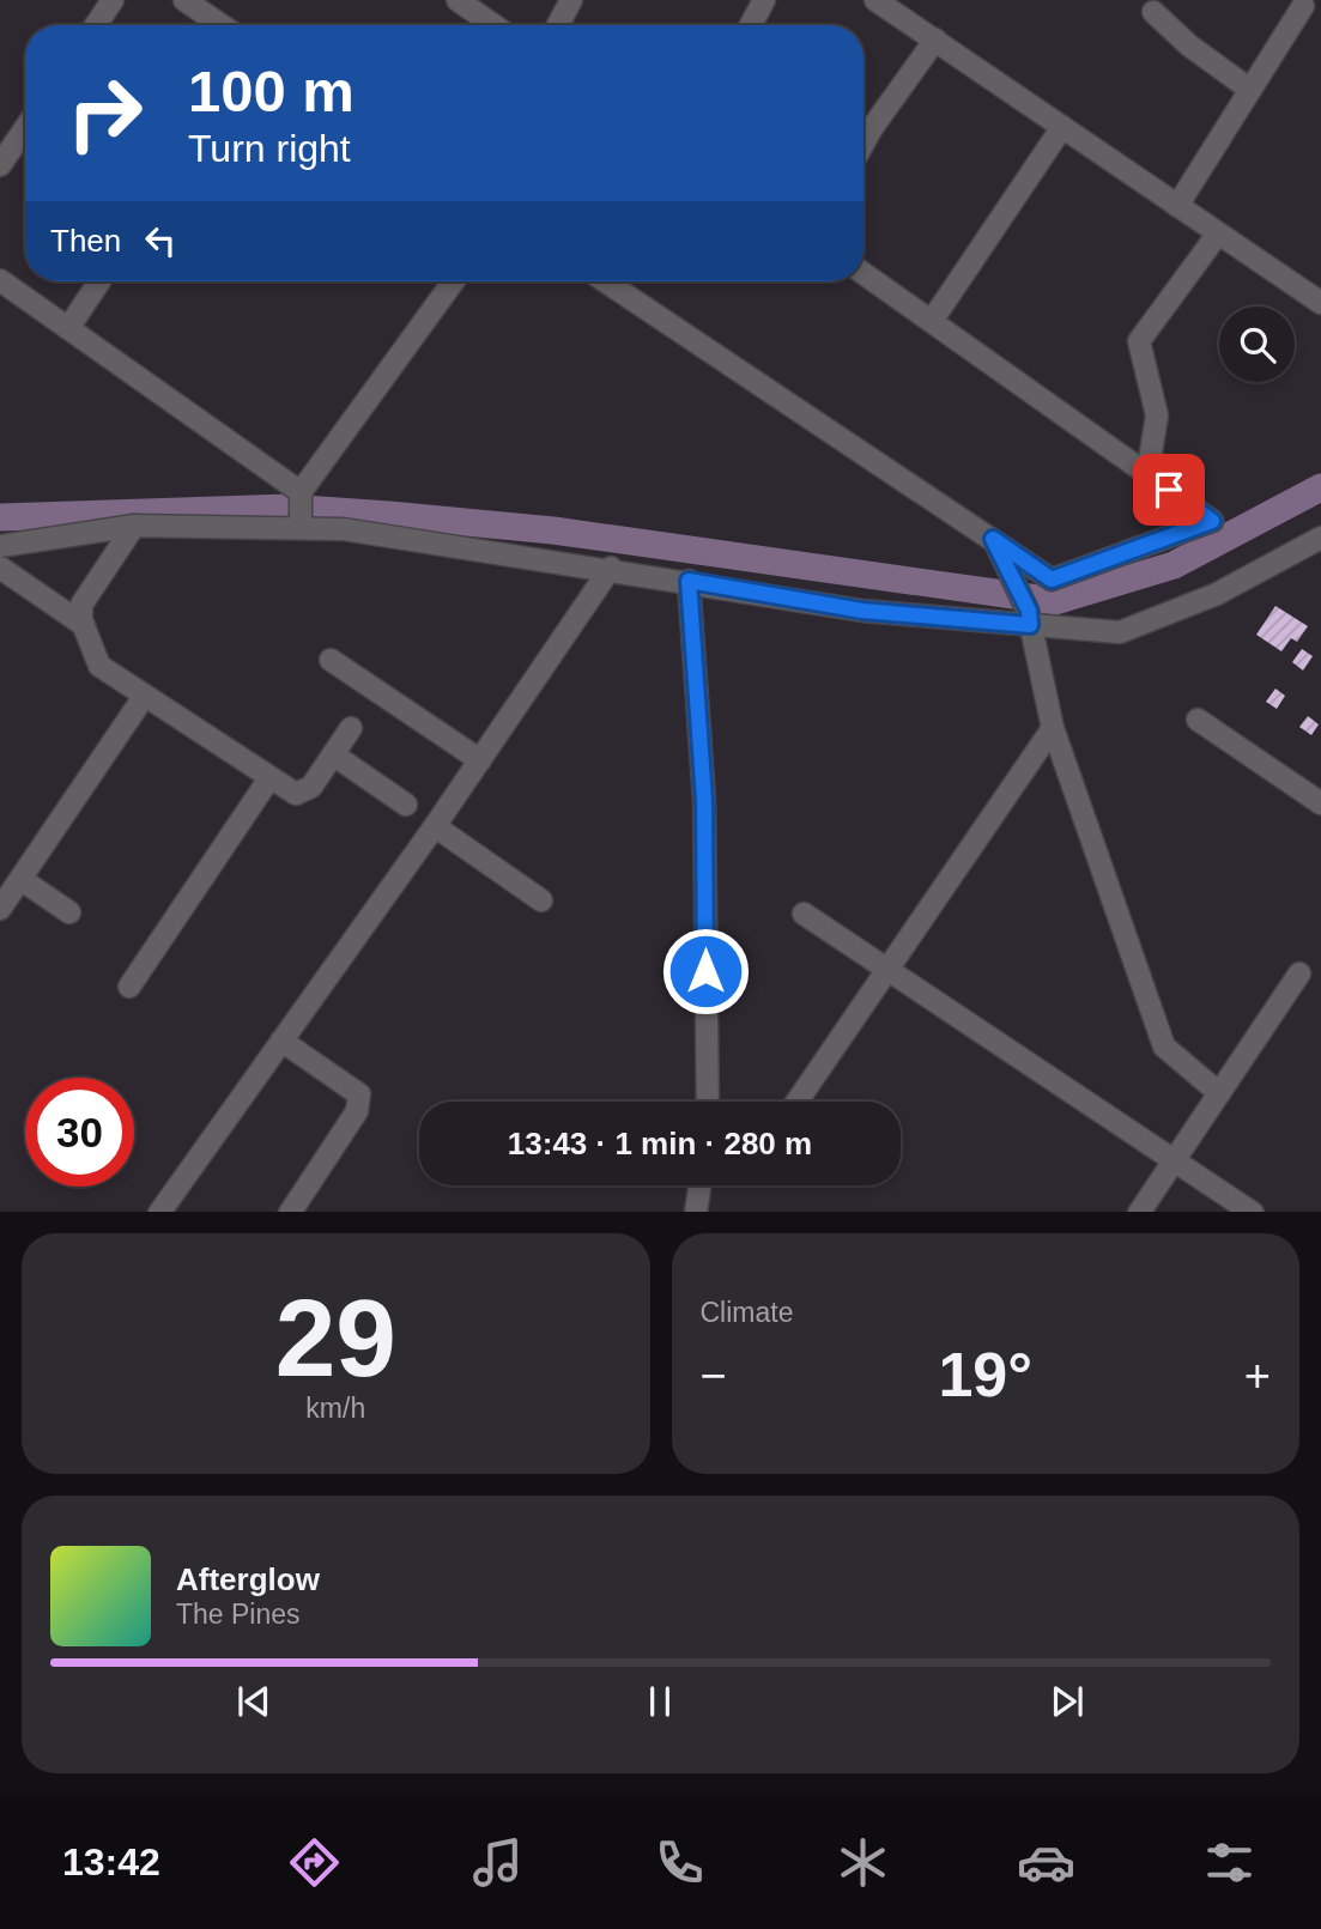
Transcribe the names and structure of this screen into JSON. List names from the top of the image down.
{
  "page": {
    "turn": ["100 m", "Turn right"],
    "then": "Then",
    "limit": "30",
    "trip": "13:43 · 1 min · 280 m",
    "tile": [
      ["29", "km/h"],
      "Climate"
    ],
    "heat": ["−", "19°", "+"],
    "song": ["Afterglow", "The Pines"],
    "tabs": "13:42"
  }
}
